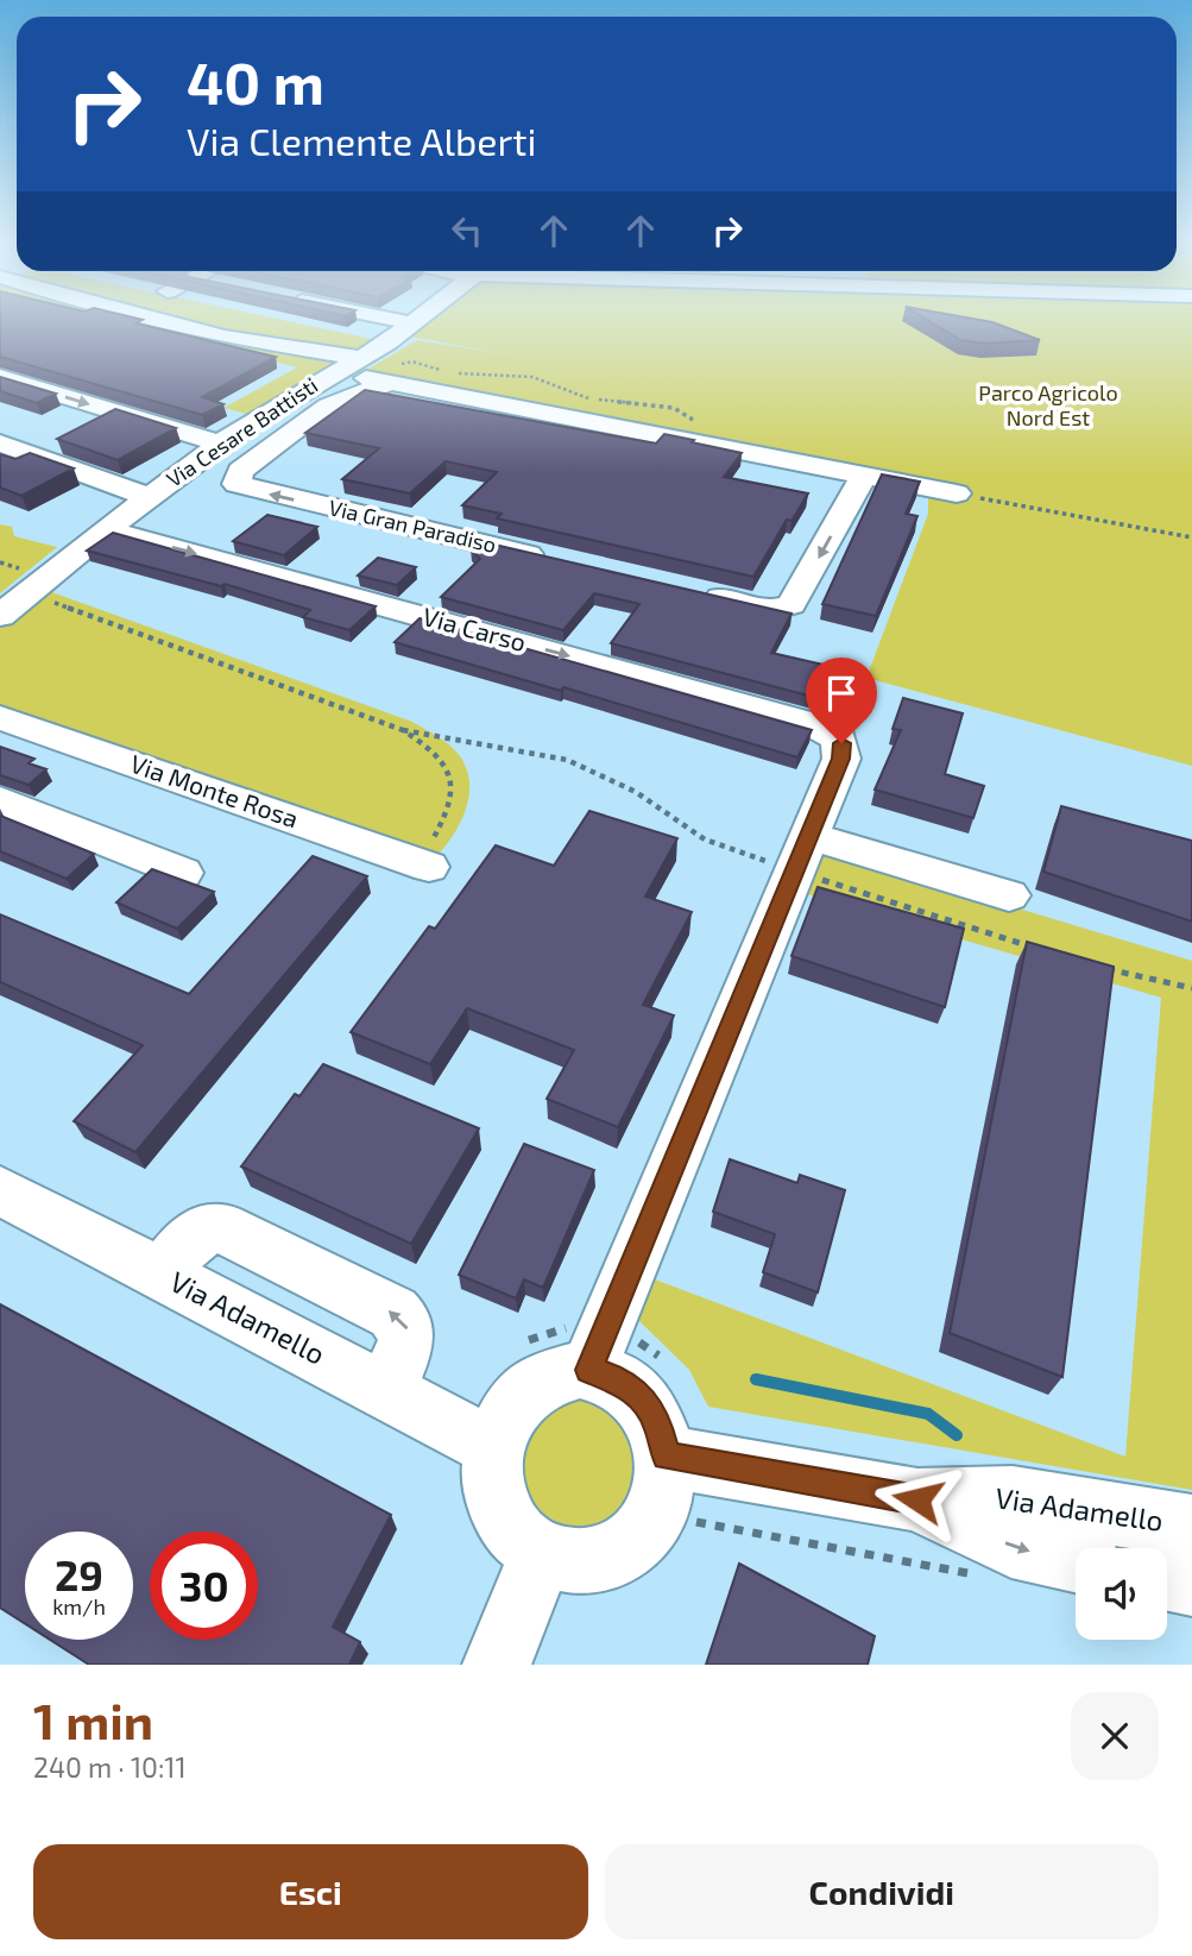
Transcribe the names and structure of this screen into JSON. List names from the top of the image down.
{
  "streets": {
    "street": [
      "Via Cesare Battisti",
      "Via Gran Paradiso",
      "Via Carso",
      "Via Monte Rosa",
      "Via Adamello"
    ]
  },
  "crossings": [
    ["Via Cesare Battisti", "Via Carso"]
  ],
  "parks": ["Parco Agricolo Nord Est"],
  "page": {
    "turn": ["40 m", "Via Clemente Alberti"],
    "speed": "29 km/h",
    "limit": "30",
    "heading": ["1 min", "240 m · 10:11"],
    "buttons": ["Esci", "Condividi"]
  }
}
